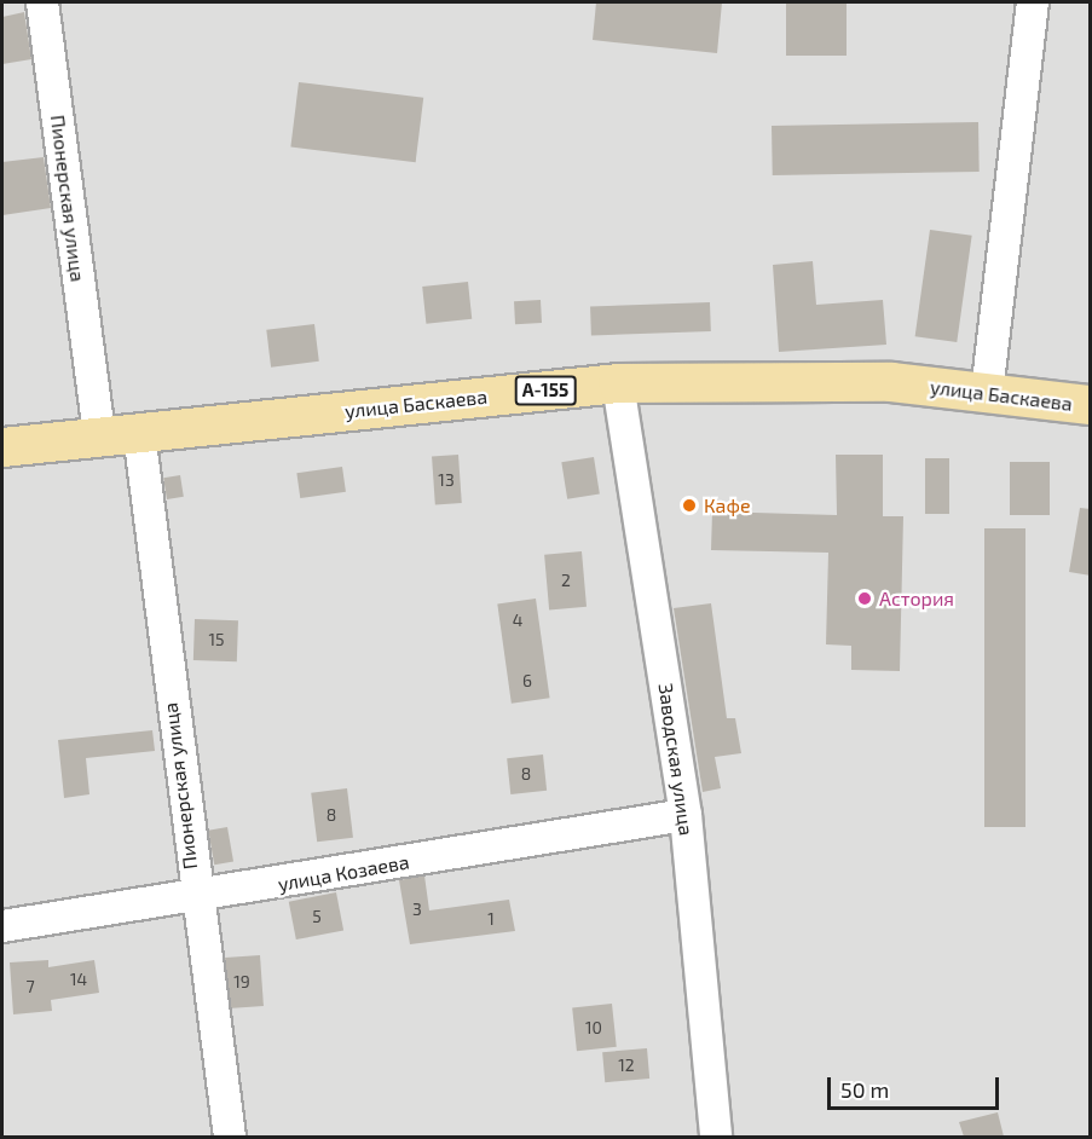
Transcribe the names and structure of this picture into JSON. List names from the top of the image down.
{
  "streets": {
    "main road": ["А-155", "улица Баскаева"],
    "street": ["Пионерская улица", "Заводская улица", "улица Козаева"]
  },
  "crossings": [
    ["Пионерская улица", "улица Баскаева"],
    ["Пионерская улица", "улица Козаева"],
    ["улица Баскаева", "Заводская улица"],
    ["Заводская улица", "улица Козаева"]
  ],
  "places": ["Кафе", "Астория"],
  "house_numbers": [
    "13",
    "2",
    "4",
    "15",
    "6",
    "8",
    "8",
    "3",
    "5",
    "1",
    "14",
    "19",
    "7",
    "10",
    "12"
  ],
  "scale_bar": "50 m"
}
